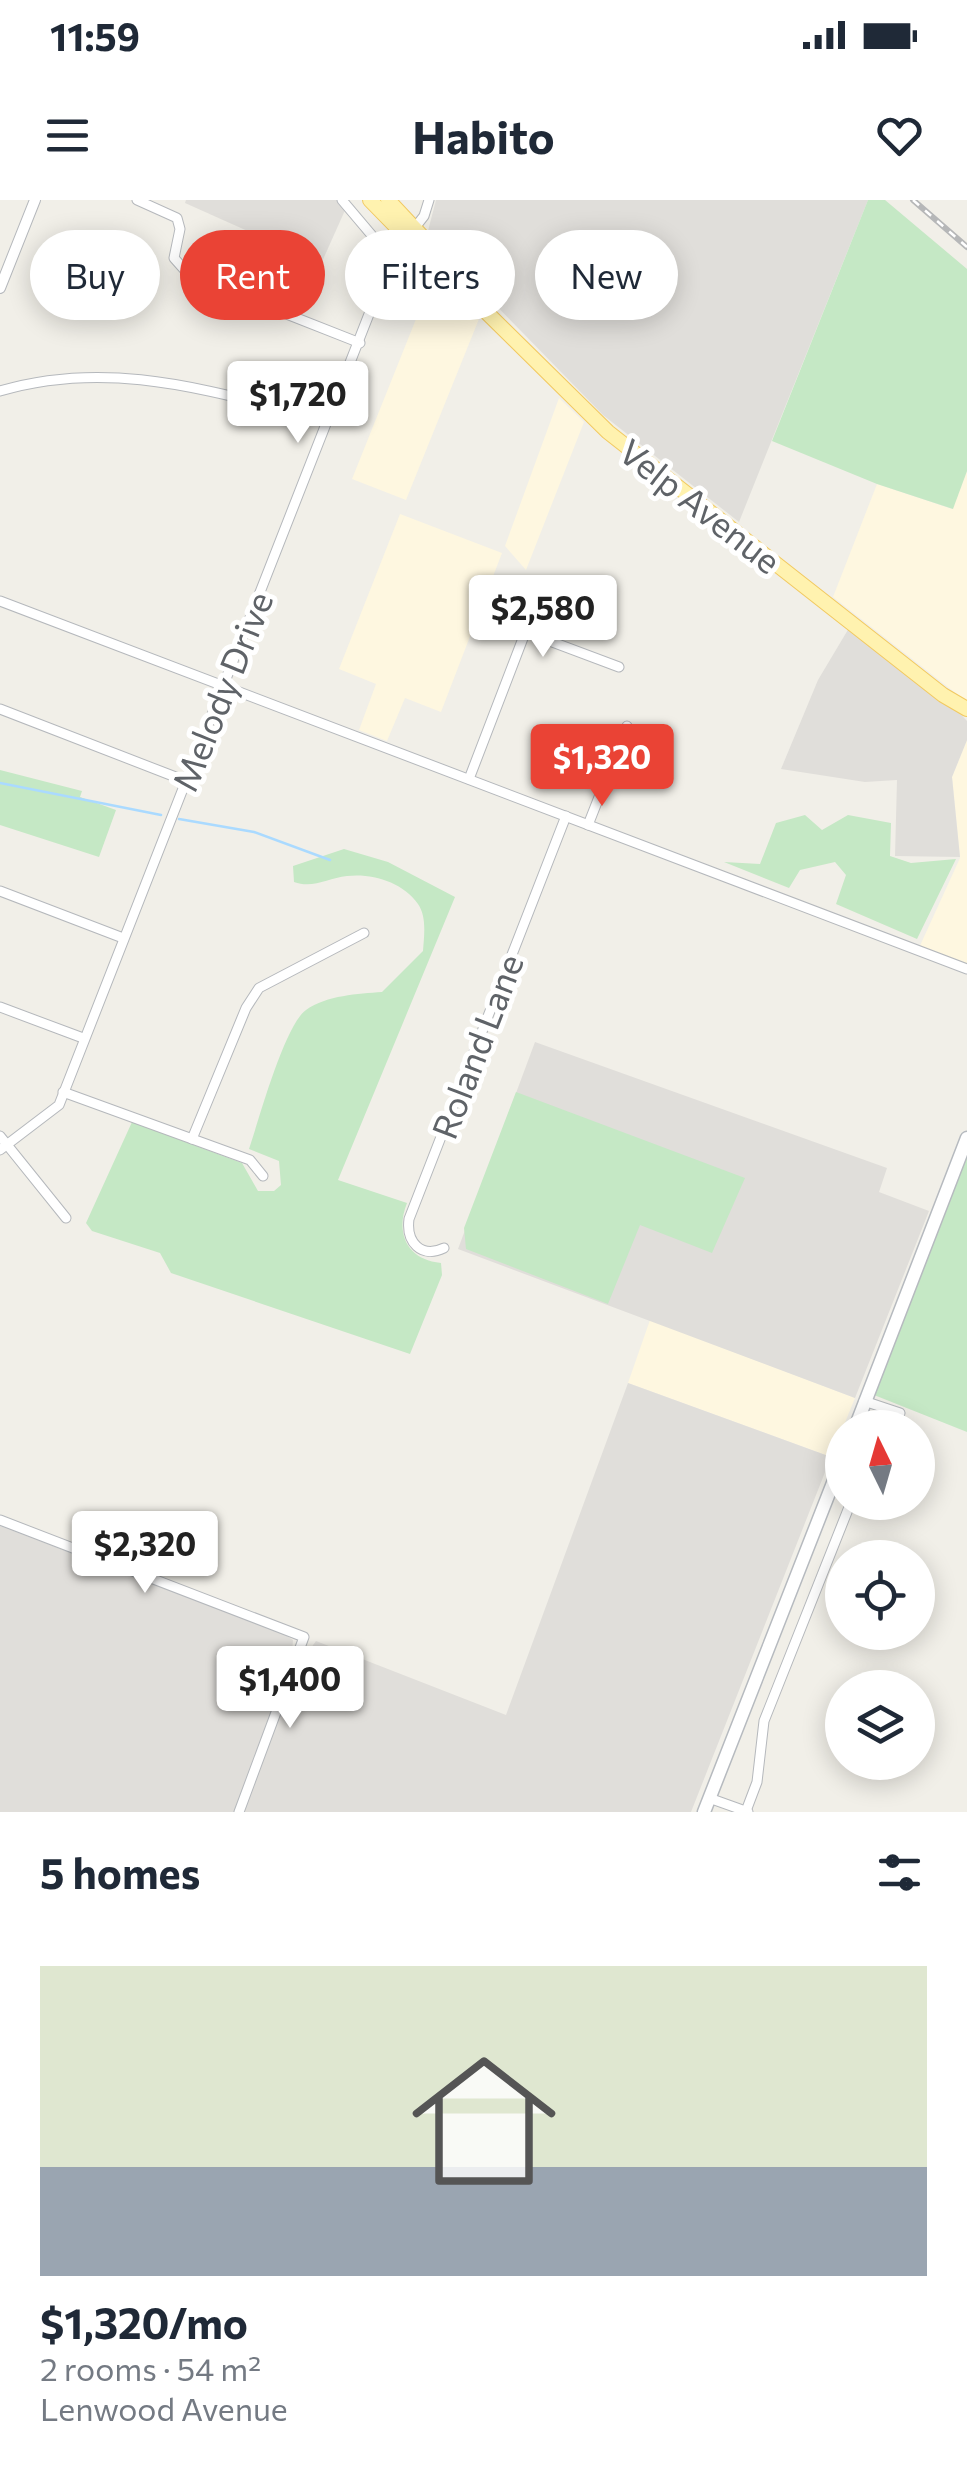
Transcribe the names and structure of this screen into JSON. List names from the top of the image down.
{
  "streets": {
    "main road": ["Velp Avenue"],
    "street": ["Melody Drive", "Roland Lane"]
  },
  "north": "top",
  "page": {
    "status": "11:59",
    "header": "Habito",
    "chip": [
      "Buy",
      "Rent",
      "Filters",
      "New"
    ],
    "price": [
      "$1,720",
      "$2,580",
      "$1,320",
      "$2,320",
      "$1,400"
    ],
    "heading": "5 homes",
    "list": [
      {
        "name": "$1,320/mo",
        "note": "2 rooms · 54 m² · Lenwood Avenue"
      }
    ]
  }
}
